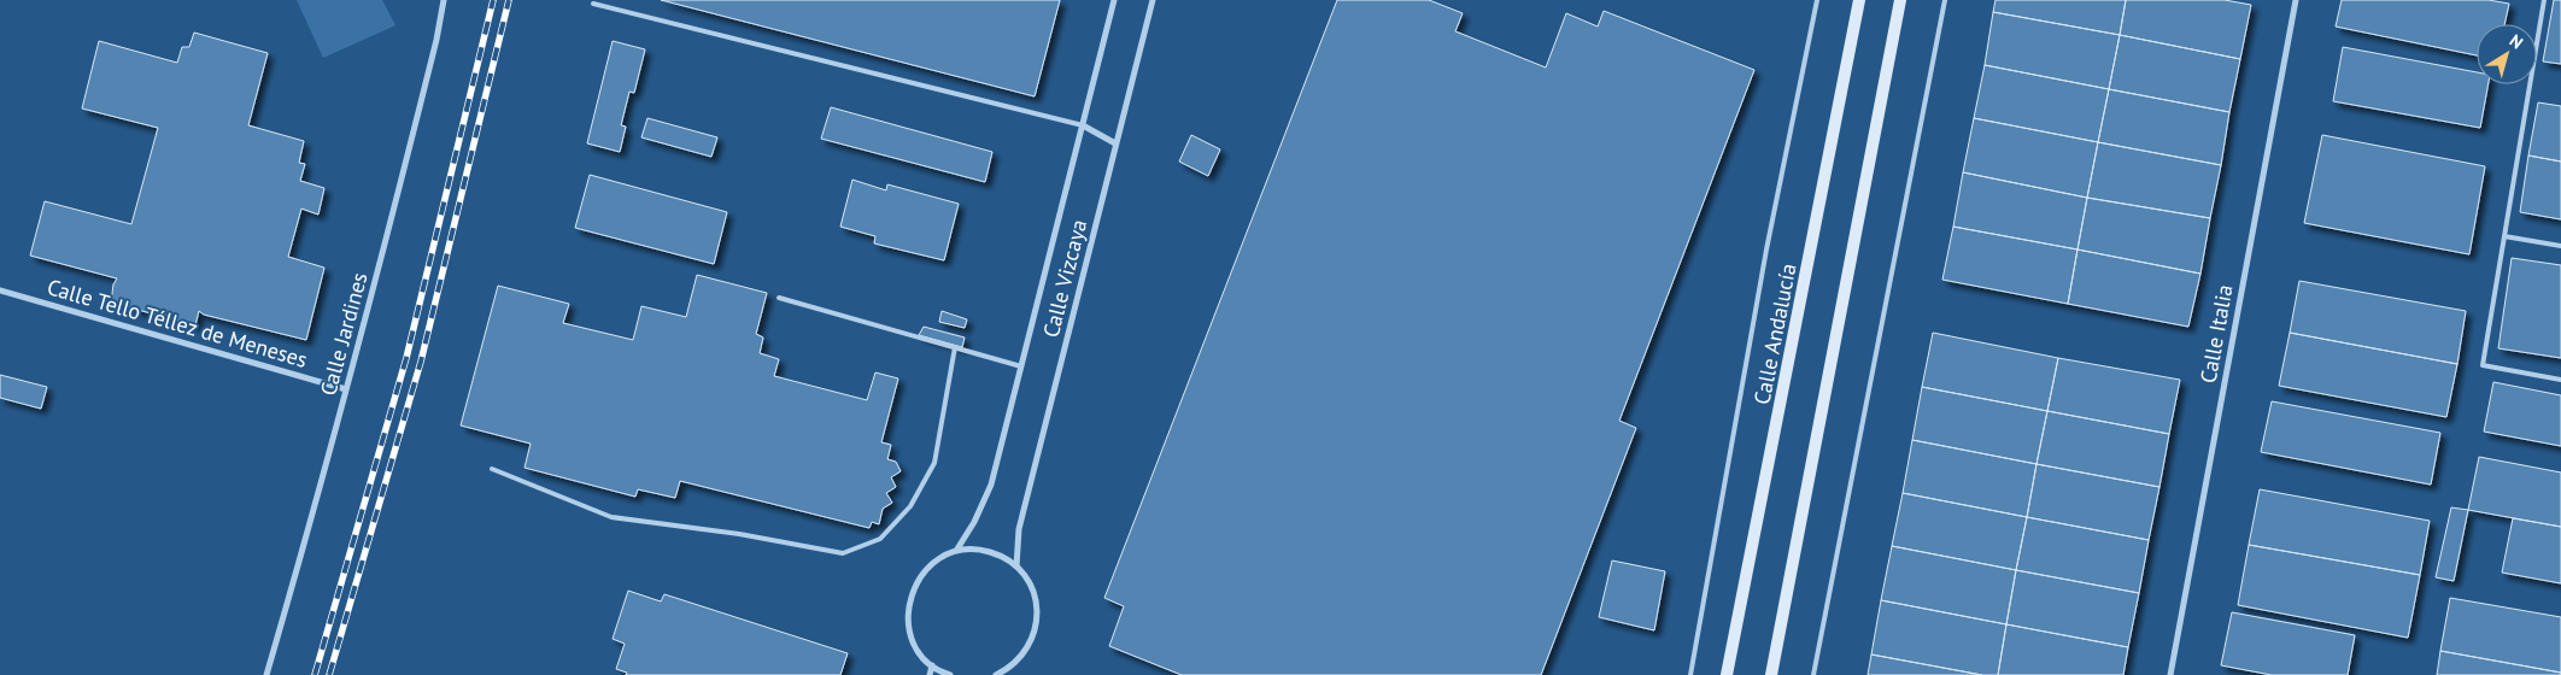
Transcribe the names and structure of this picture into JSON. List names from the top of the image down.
{
  "streets": {
    "main road": ["Calle Andalucía"],
    "street": [
      "Calle Vizcaya",
      "Calle Tello Téllez de Meneses",
      "Calle Jardines",
      "Calle Italia"
    ]
  },
  "crossings": [
    ["Calle Tello Téllez de Meneses", "Calle Jardines"]
  ],
  "north": "top right"
}
